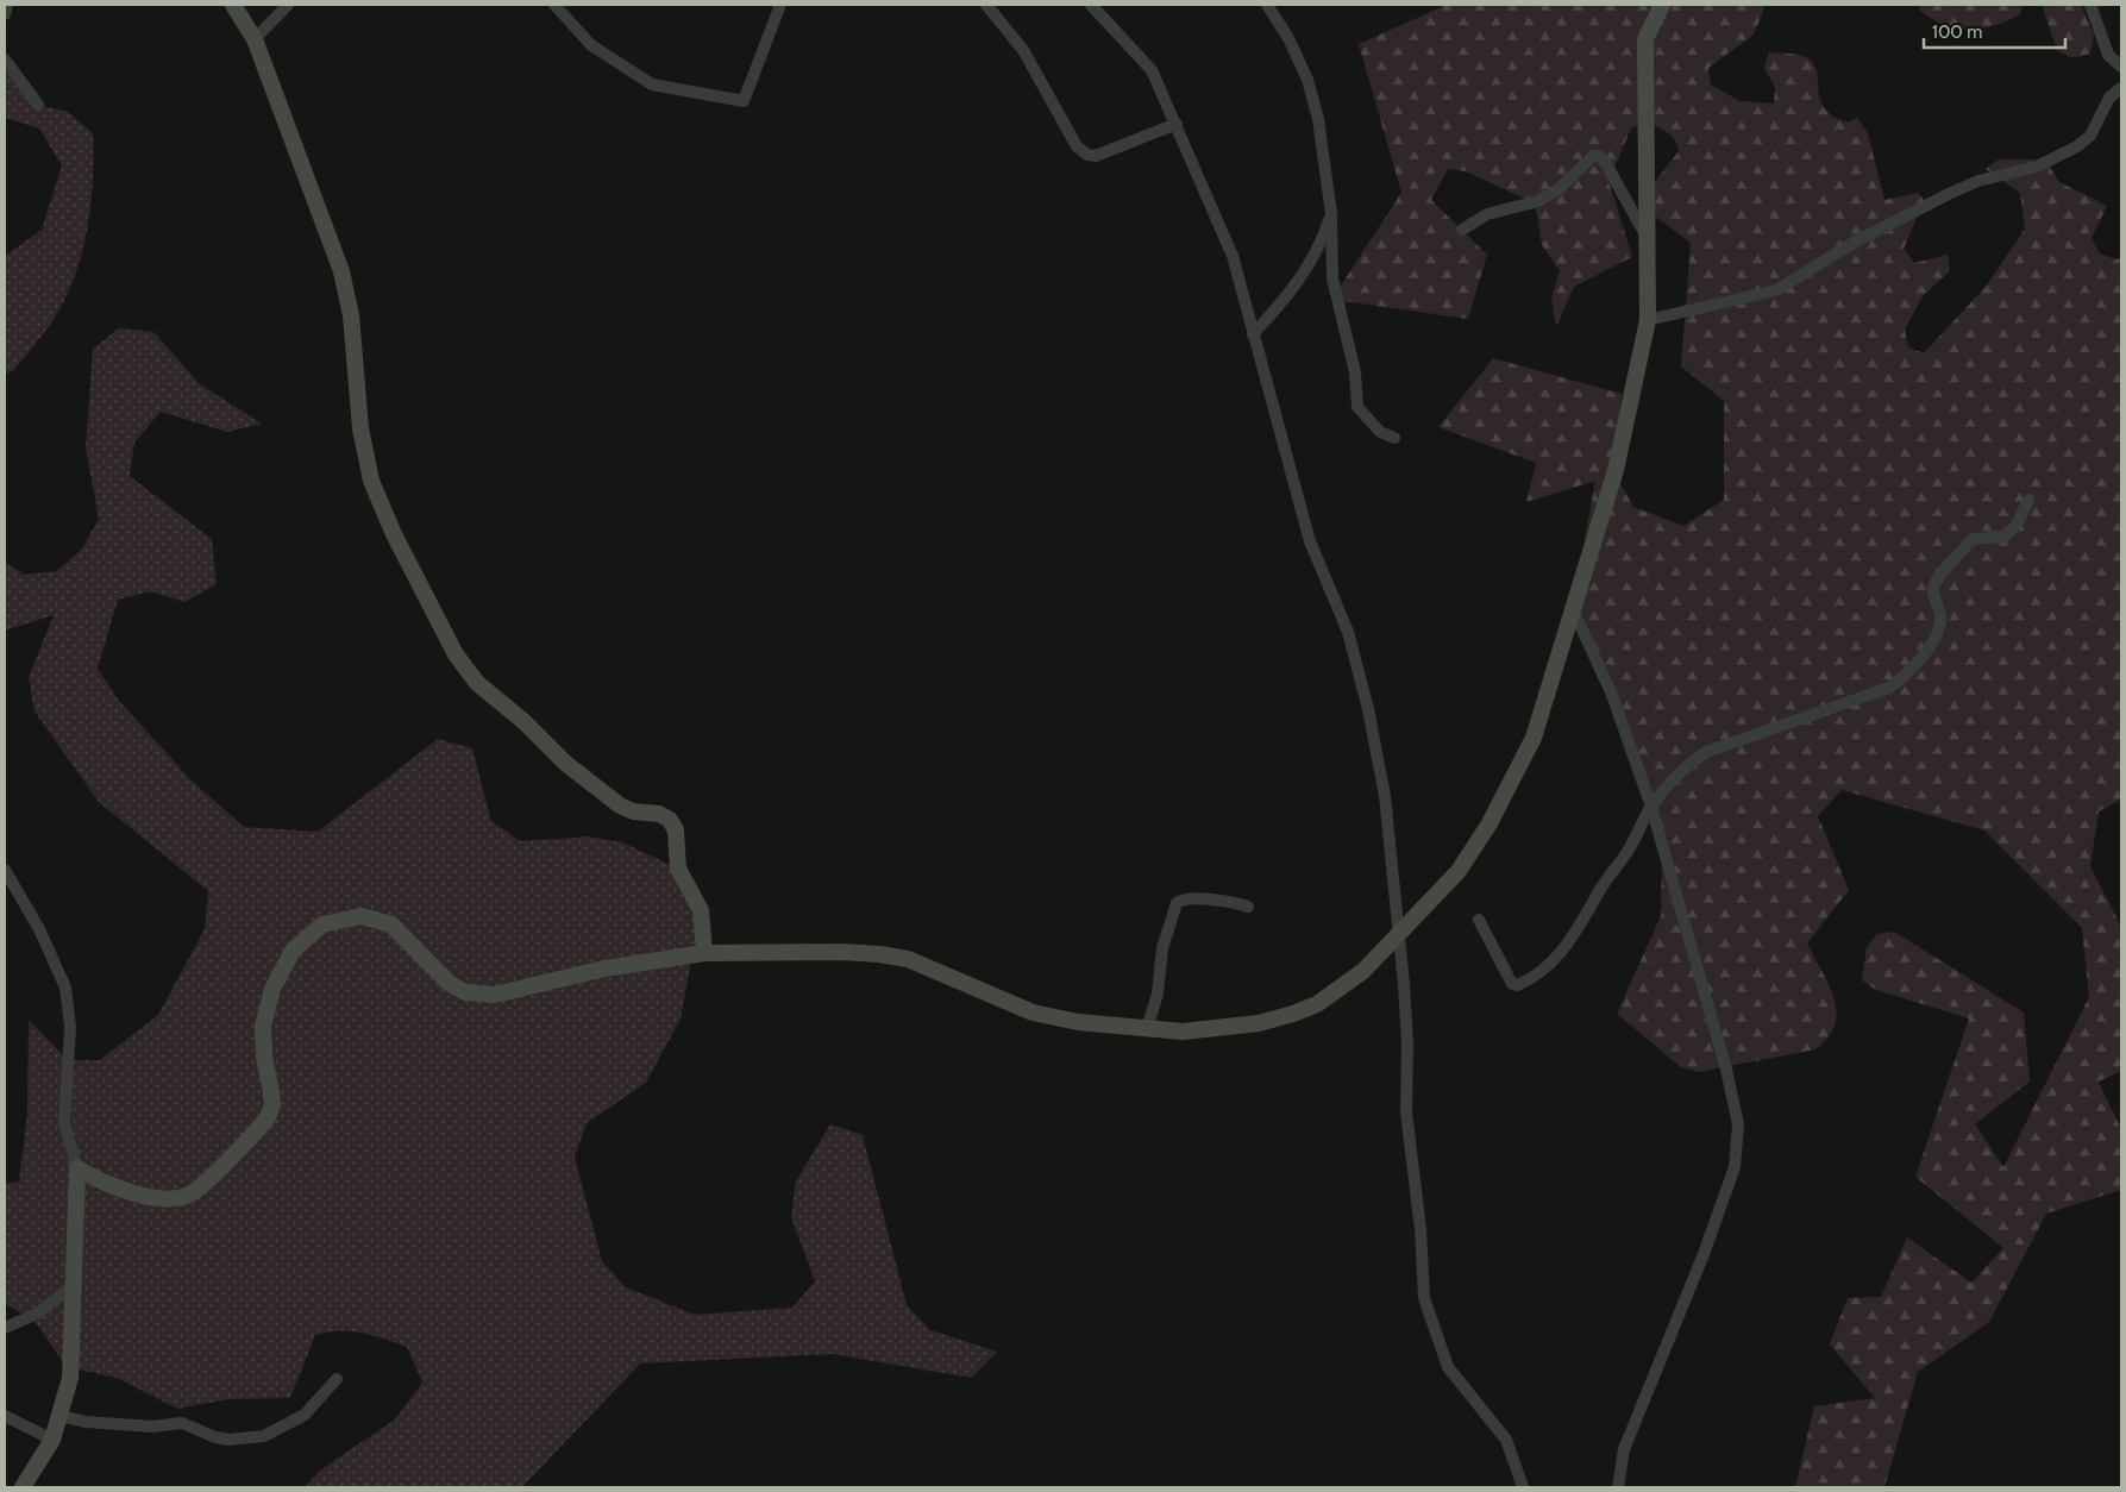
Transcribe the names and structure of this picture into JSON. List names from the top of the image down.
{
  "scale_bar": "100 m"
}
